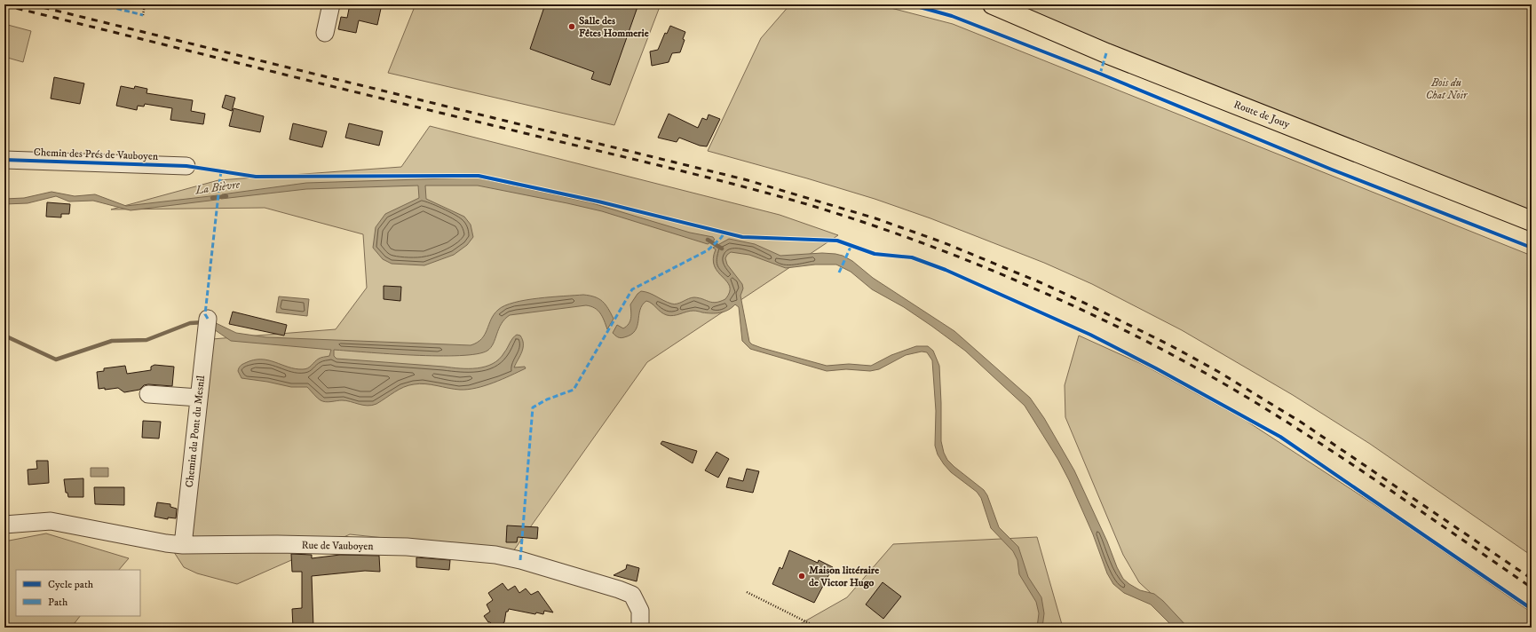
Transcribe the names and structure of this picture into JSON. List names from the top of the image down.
{
  "streets": {
    "main road": ["Route de Jouy"],
    "street": ["Chemin des Prés de Vauboyen", "Chemin du Pont du Mesnil", "Rue de Vauboyen"]
  },
  "crossings": [
    ["Chemin du Pont du Mesnil", "Rue de Vauboyen"]
  ],
  "water": ["La Bièvre"],
  "parks": ["Bois du Chat Noir"],
  "places": ["Salle des Fêtes Hommerie", "Maison littéraire de Victor Hugo"],
  "legend": ["Cycle path", "Path"]
}
